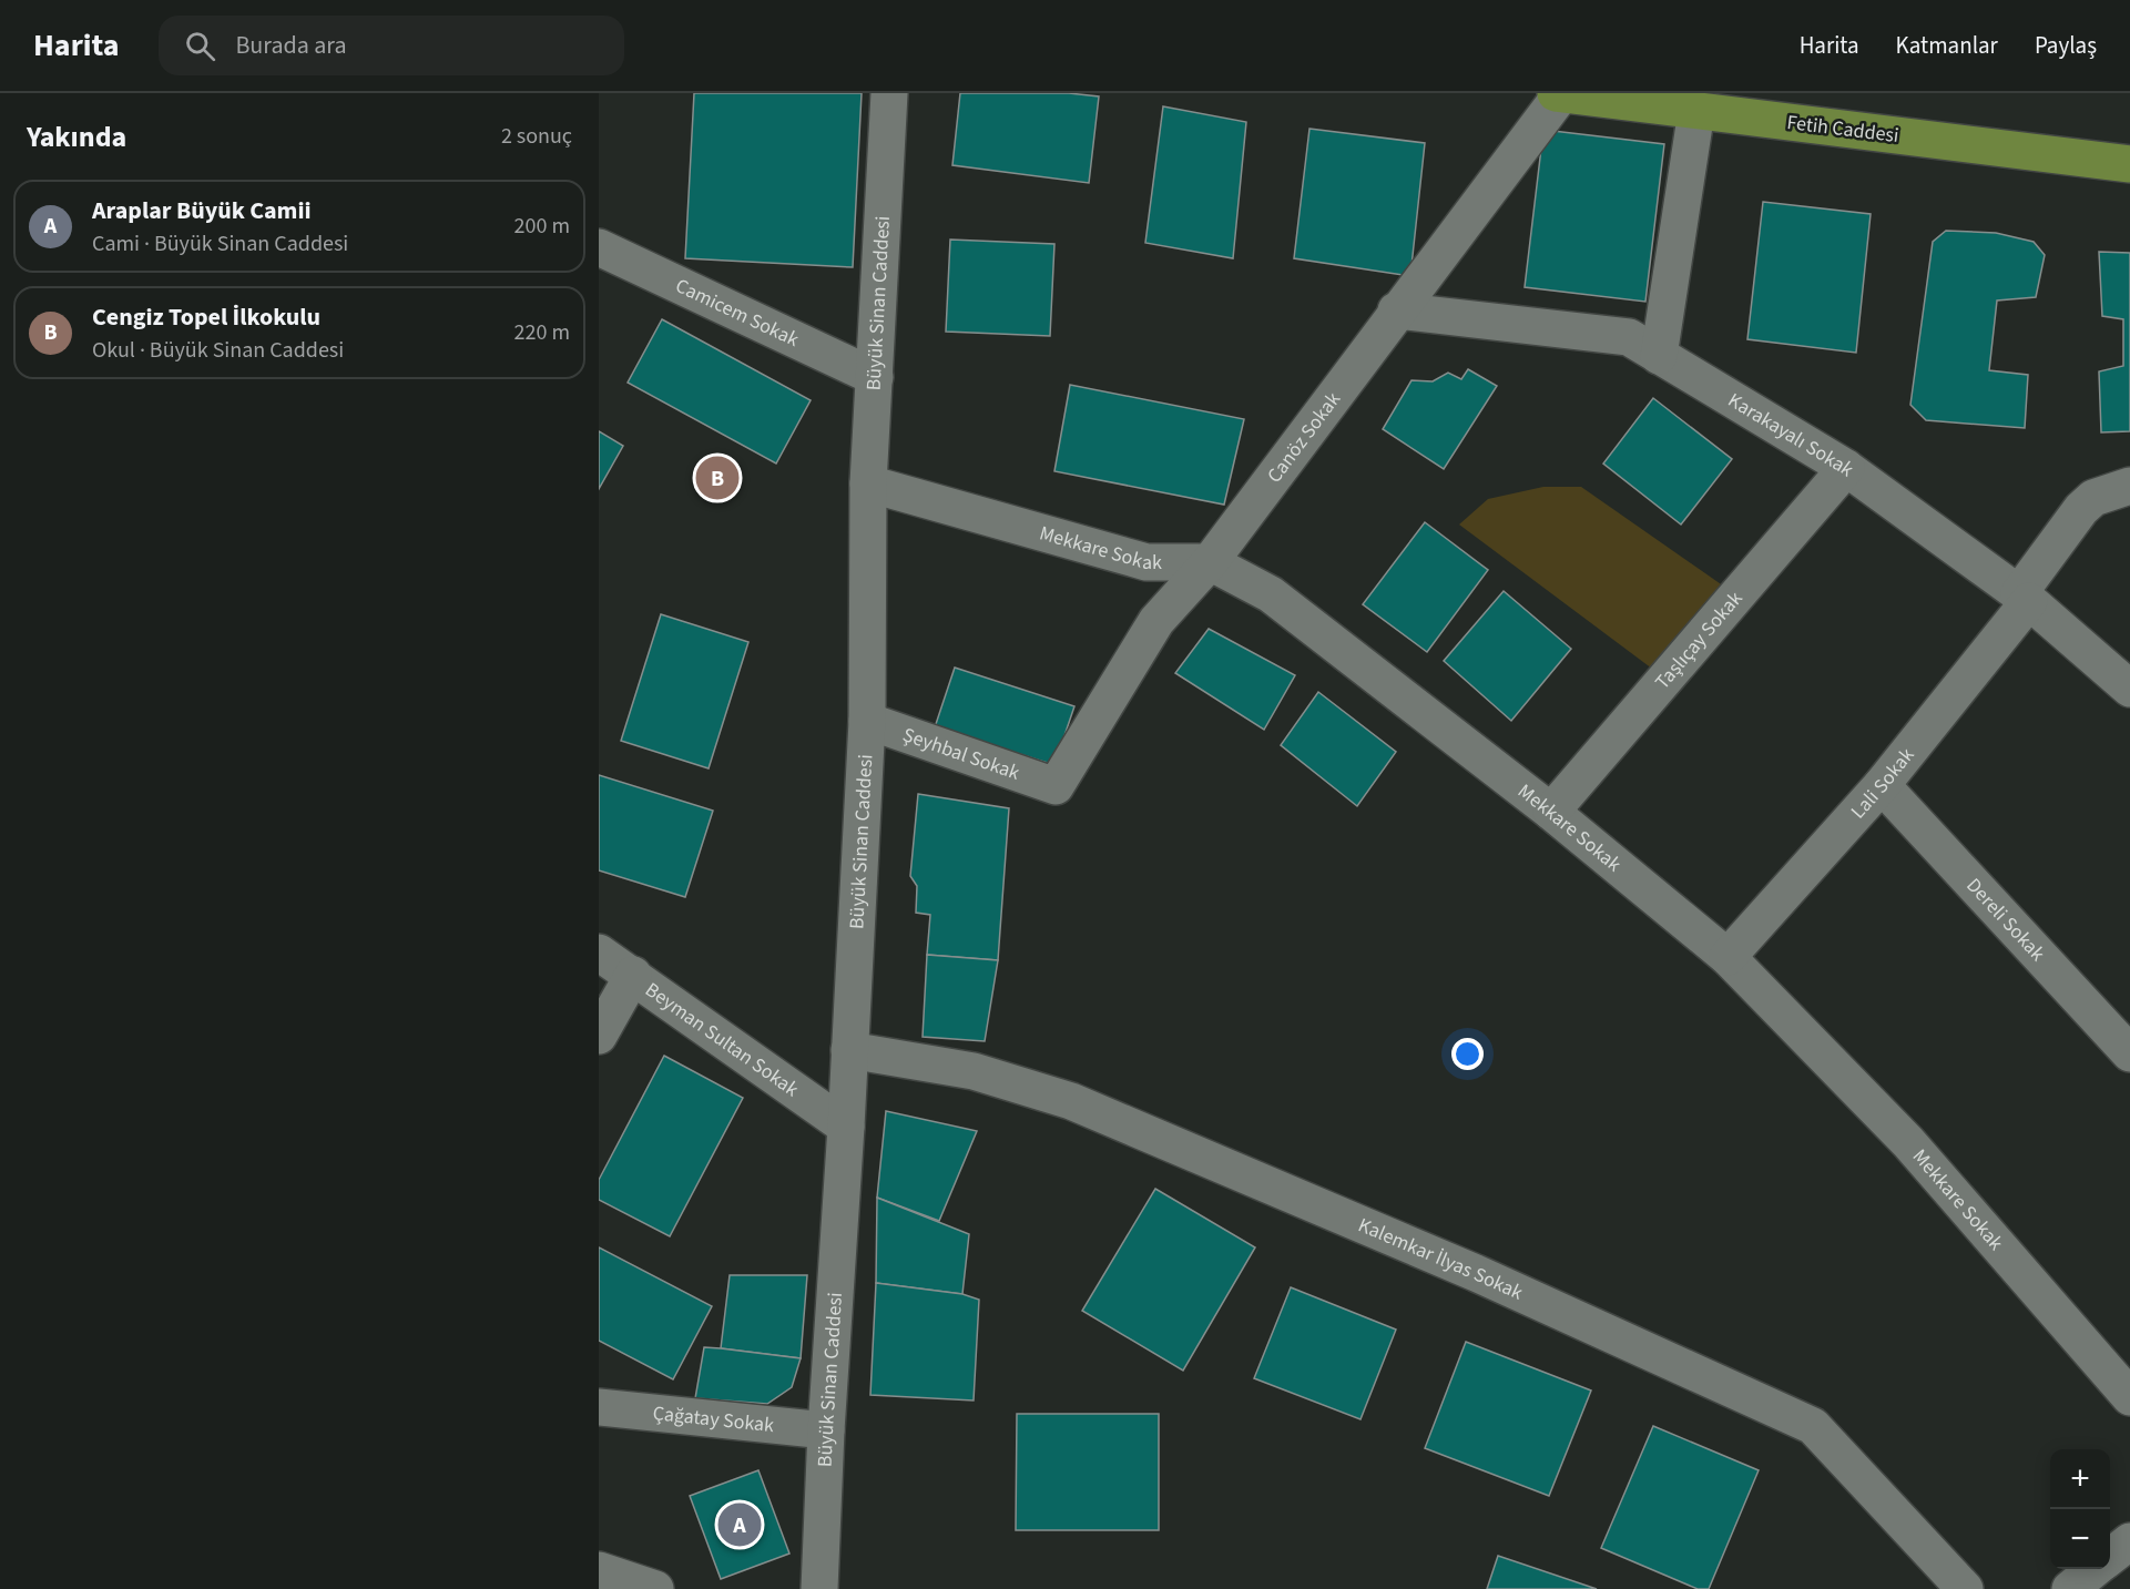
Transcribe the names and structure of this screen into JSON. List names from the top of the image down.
{
  "streets": {
    "main road": ["Fetih Caddesi"],
    "street": [
      "Büyük Sinan Caddesi",
      "Camicem Sokak",
      "Karakayalı Sokak",
      "Canöz Sokak",
      "Mekkare Sokak",
      "Taşlıçay Sokak",
      "Şeyhbal Sokak",
      "Lali Sokak",
      "Dereli Sokak",
      "Beyman Sultan Sokak",
      "Kalemkar İlyas Sokak",
      "Çağatay Sokak"
    ]
  },
  "crossings": [
    ["Fetih Caddesi", "Canöz Sokak"],
    ["Büyük Sinan Caddesi", "Camicem Sokak"],
    ["Büyük Sinan Caddesi", "Mekkare Sokak"],
    ["Büyük Sinan Caddesi", "Şeyhbal Sokak"],
    ["Büyük Sinan Caddesi", "Beyman Sultan Sokak"],
    ["Büyük Sinan Caddesi", "Kalemkar İlyas Sokak"],
    ["Büyük Sinan Caddesi", "Çağatay Sokak"],
    ["Karakayalı Sokak", "Canöz Sokak"],
    ["Karakayalı Sokak", "Taşlıçay Sokak"],
    ["Karakayalı Sokak", "Lali Sokak"],
    ["Canöz Sokak", "Mekkare Sokak"],
    ["Canöz Sokak", "Şeyhbal Sokak"],
    ["Mekkare Sokak", "Taşlıçay Sokak"],
    ["Mekkare Sokak", "Lali Sokak"],
    ["Lali Sokak", "Dereli Sokak"]
  ],
  "page": {
    "header": "Harita",
    "search": "Burada ara",
    "nav": ["Harita", "Katmanlar", "Paylaş"],
    "heading": ["Yakında", "2 sonuç"],
    "list": [
      {
        "mark": "A",
        "name": "Araplar Büyük Camii",
        "note": "Cami · Büyük Sinan Caddesi",
        "value": "200 m"
      },
      {
        "mark": "B",
        "name": "Cengiz Topel İlkokulu",
        "note": "Okul · Büyük Sinan Caddesi",
        "value": "220 m"
      }
    ],
    "pins": ["B", "A"],
    "map_buttons": ["+", "−"]
  }
}
